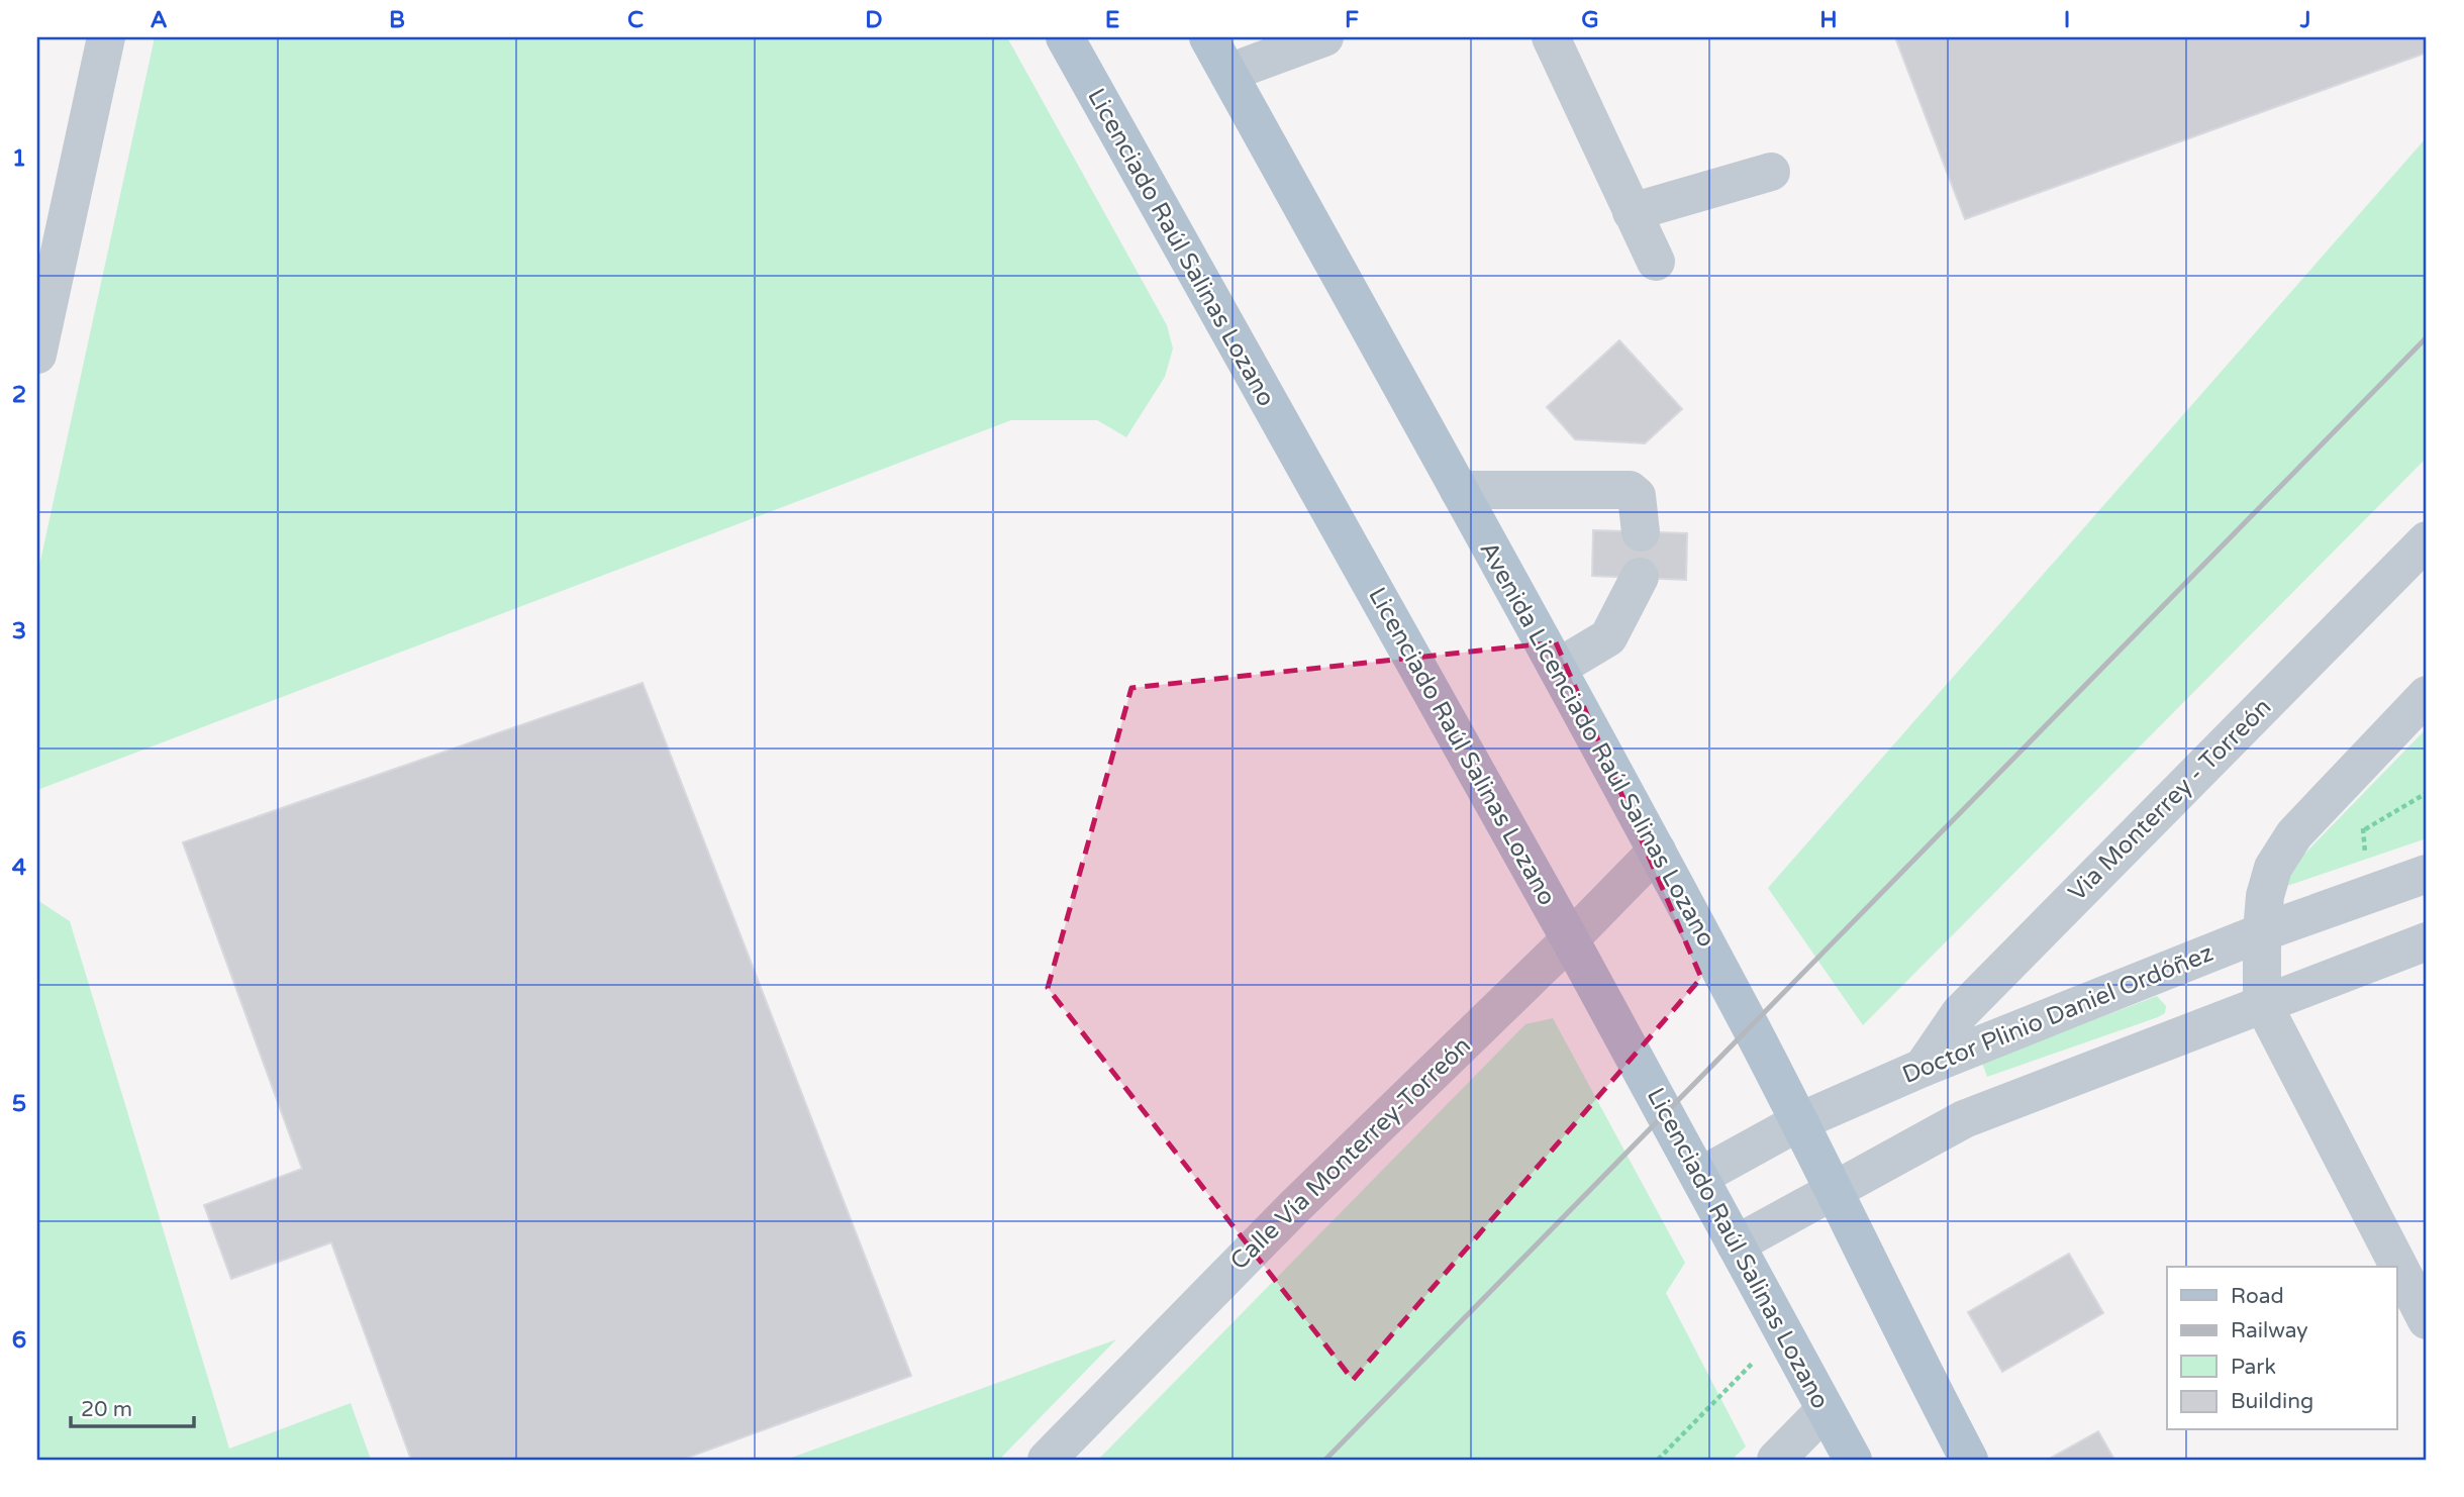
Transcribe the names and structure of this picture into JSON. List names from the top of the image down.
{
  "streets": {
    "main road": ["Licenciado Raúl Salinas Lozano", "Avenida Licenciado Raúl Salinas Lozano"],
    "street": ["Via Monterrey - Torreón", "Doctor Plinio Daniel Ordóñez", "Calle Vía Monterrey-Torreón"]
  },
  "crossings": [
    ["Licenciado Raúl Salinas Lozano", "Doctor Plinio Daniel Ordóñez"],
    ["Licenciado Raúl Salinas Lozano", "Calle Vía Monterrey-Torreón"],
    ["Avenida Licenciado Raúl Salinas Lozano", "Doctor Plinio Daniel Ordóñez"],
    ["Avenida Licenciado Raúl Salinas Lozano", "Calle Vía Monterrey-Torreón"],
    ["Via Monterrey - Torreón", "Doctor Plinio Daniel Ordóñez"]
  ],
  "legend": [
    "Road",
    "Railway",
    "Park",
    "Building"
  ],
  "scale_bar": "20 m",
  "grid": {
    "columns": [
      "A",
      "B",
      "C",
      "D",
      "E",
      "F",
      "G",
      "H",
      "I",
      "J"
    ],
    "rows": [
      "1",
      "2",
      "3",
      "4",
      "5",
      "6"
    ]
  }
}
